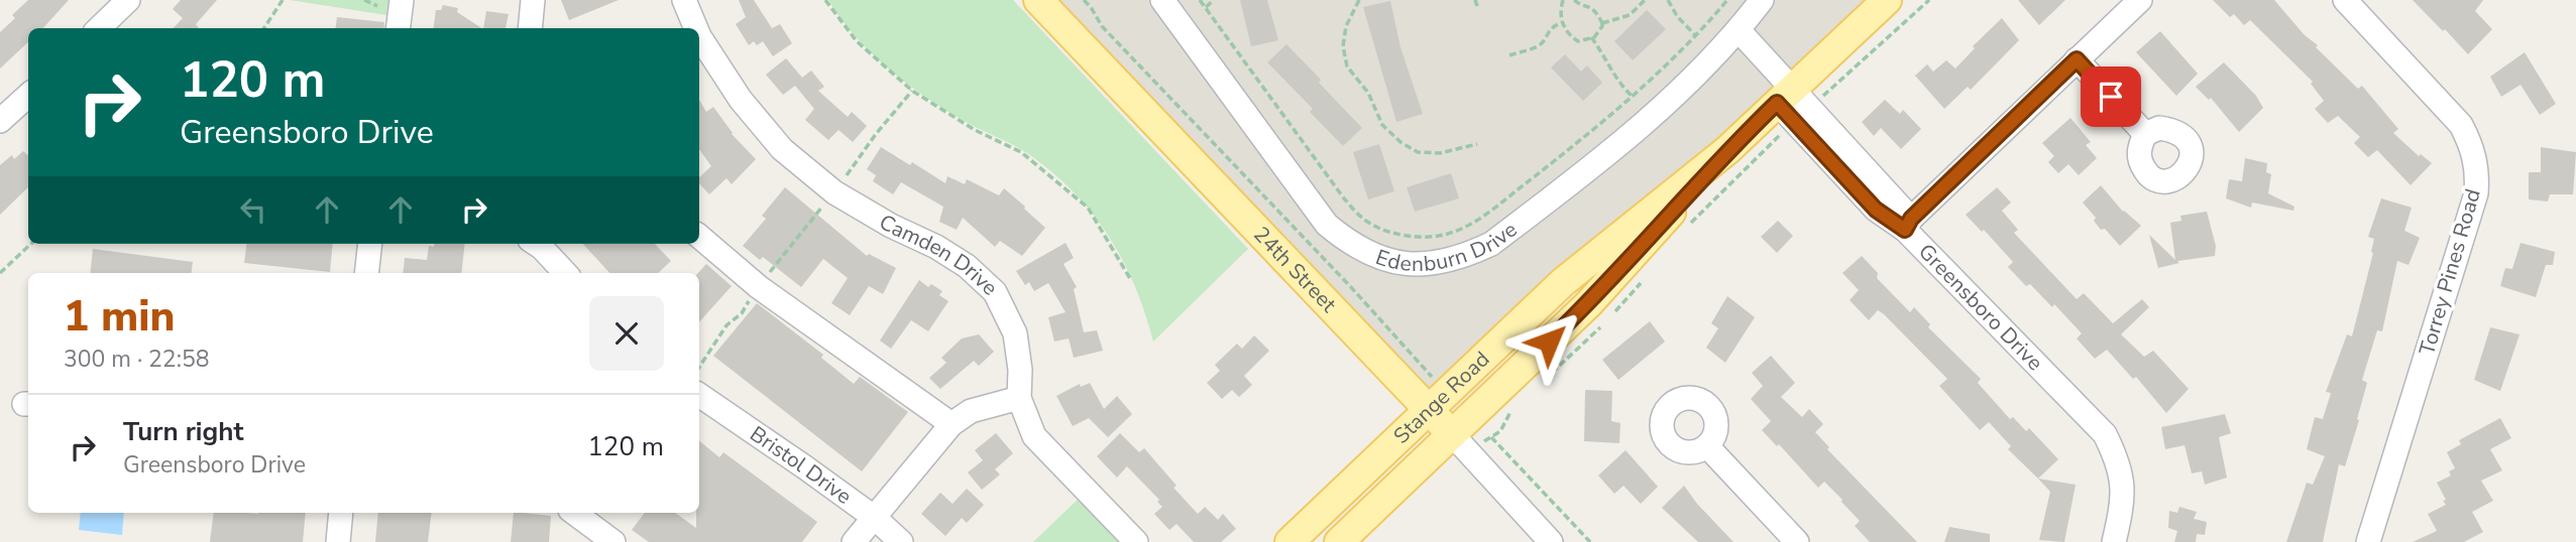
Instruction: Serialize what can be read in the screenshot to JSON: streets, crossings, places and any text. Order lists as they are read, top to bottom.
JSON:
{
  "streets": {
    "main road": ["24th Street", "Stange Road"],
    "street": [
      "Edenburn Drive",
      "Camden Drive",
      "Torrey Pines Road",
      "Greensboro Drive",
      "Bristol Drive"
    ]
  },
  "crossings": [
    ["Edenburn Drive", "Greensboro Drive"],
    ["24th Street", "Stange Road"],
    ["Greensboro Drive", "Stange Road"]
  ],
  "page": {
    "turn": ["120 m", "Greensboro Drive"],
    "heading": ["1 min", "300 m · 22:58"],
    "list": [
      {
        "name": "Turn right",
        "note": "Greensboro Drive",
        "value": "120 m"
      }
    ]
  }
}
